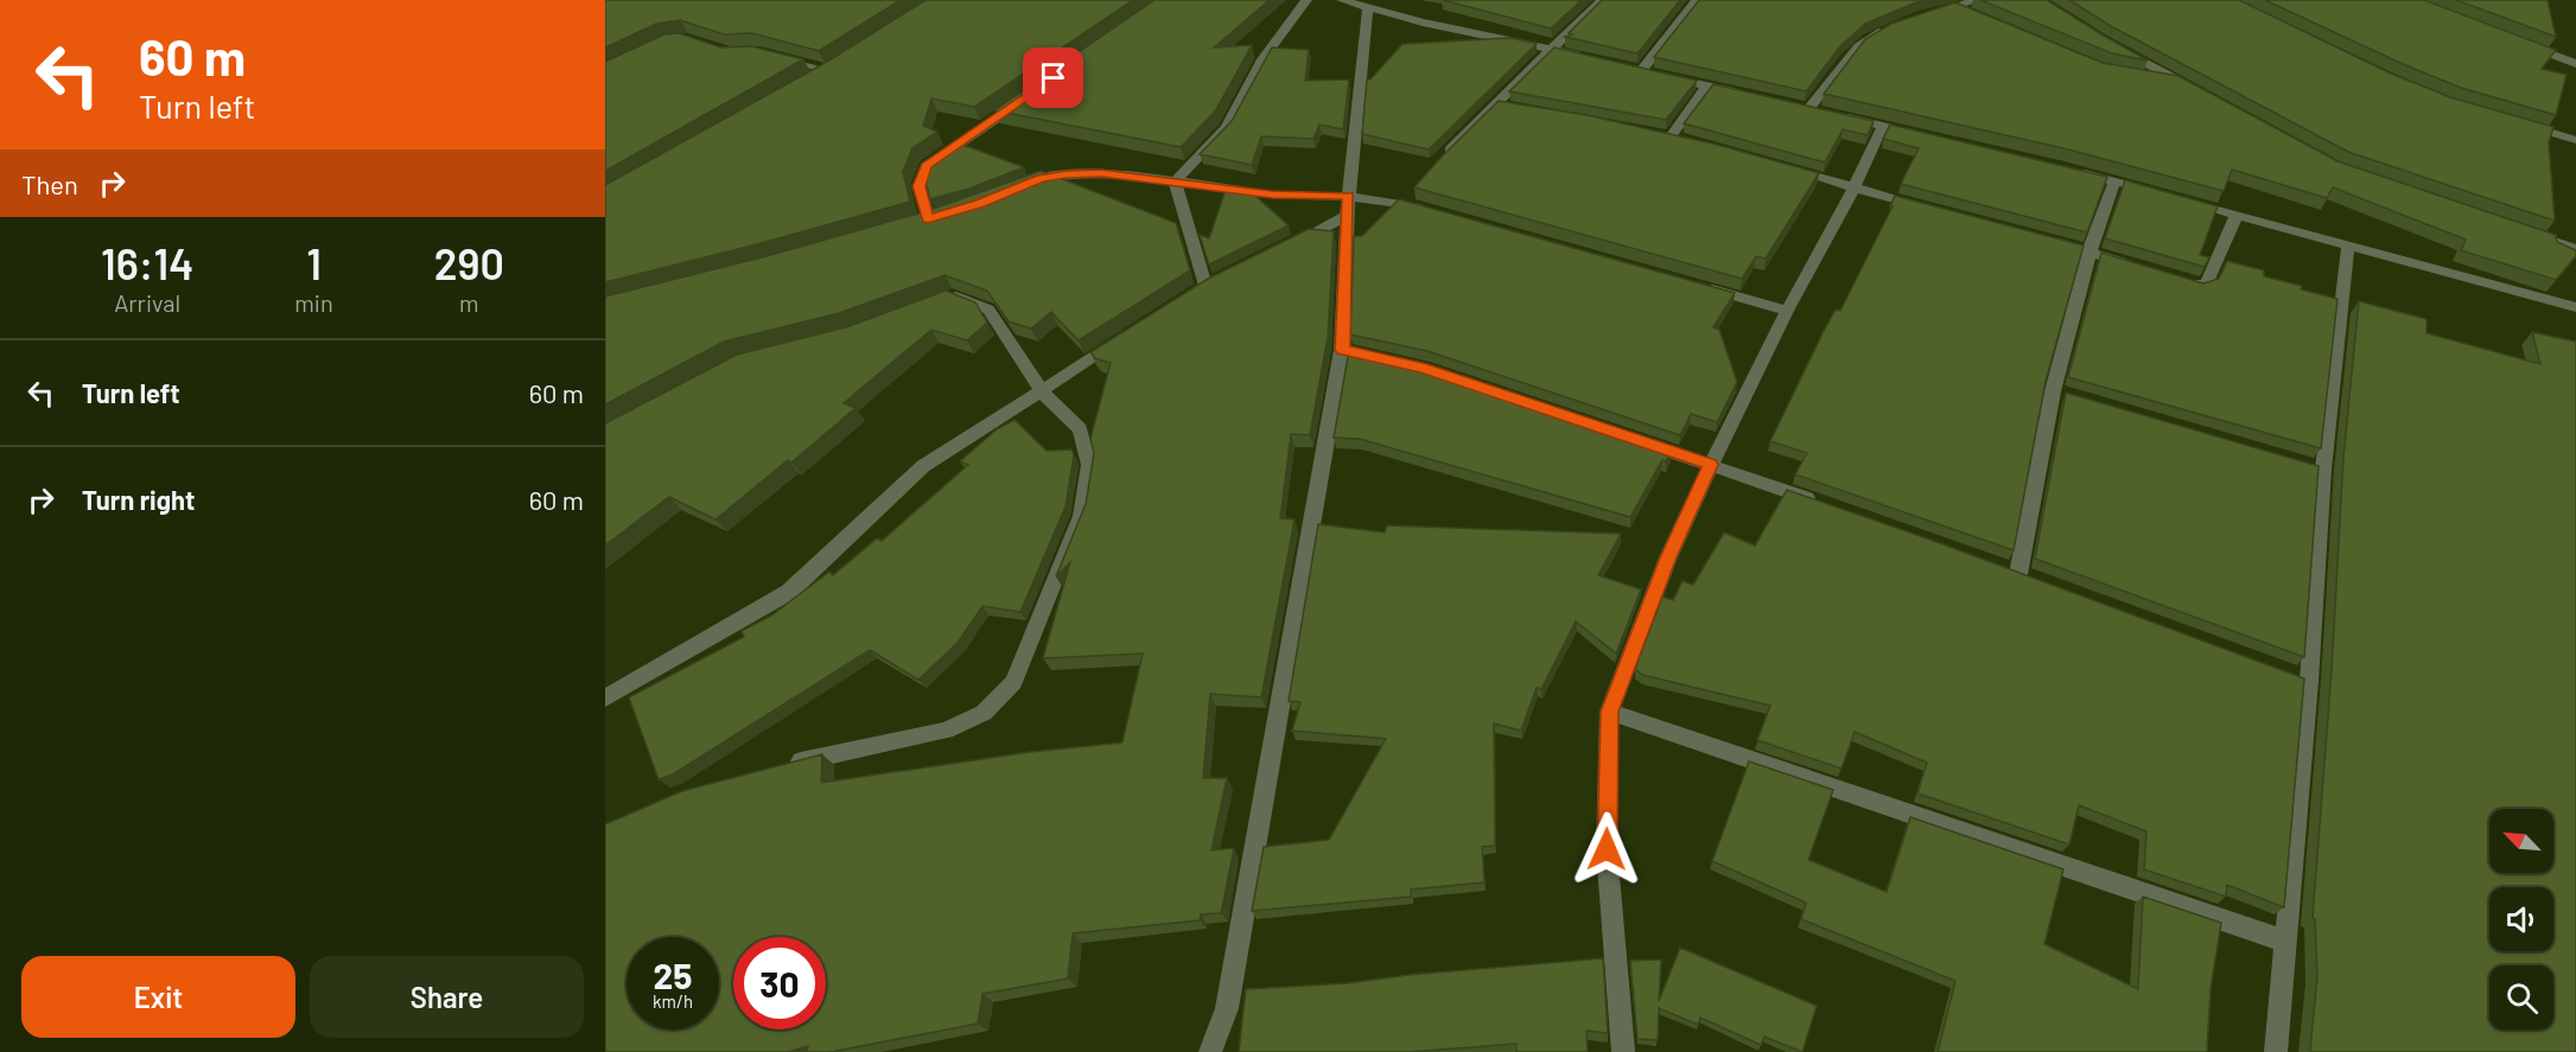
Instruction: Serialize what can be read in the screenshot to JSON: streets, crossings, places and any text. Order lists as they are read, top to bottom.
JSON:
{
  "north": "top left",
  "page": {
    "turn": ["60 m", "Turn left"],
    "then": "Then",
    "eta": [
      "16:14",
      "Arrival",
      "1",
      "min",
      "290",
      "m"
    ],
    "list": [
      {
        "name": "Turn left",
        "value": "60 m"
      },
      {
        "name": "Turn right",
        "value": "60 m"
      }
    ],
    "speed": "25 km/h",
    "limit": "30",
    "buttons": ["Exit", "Share"]
  }
}
